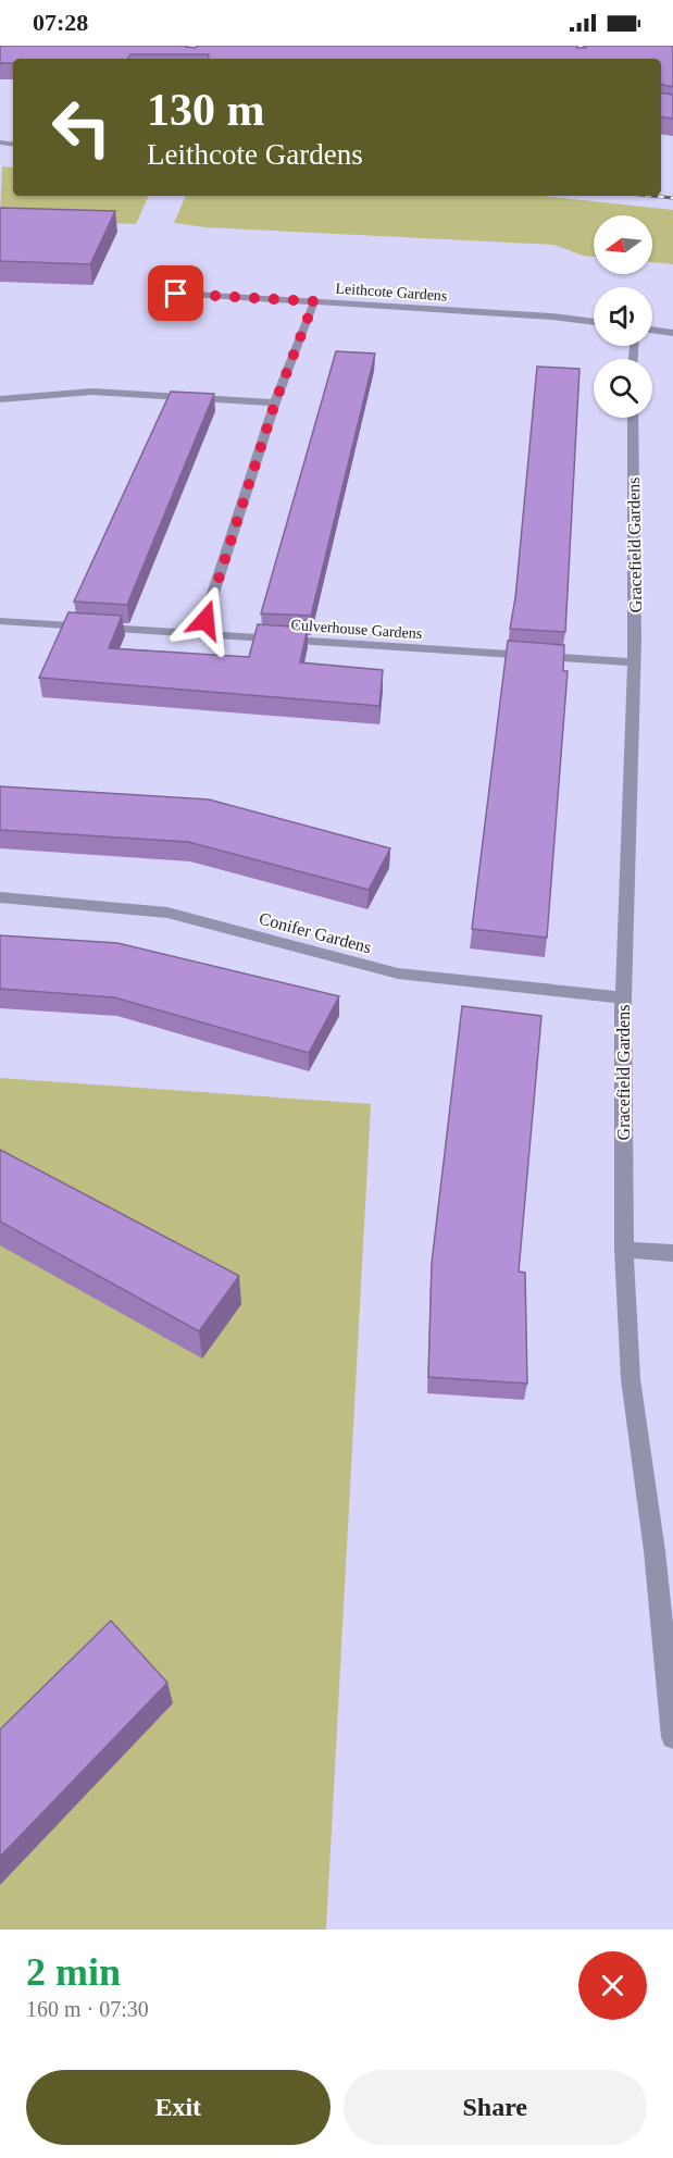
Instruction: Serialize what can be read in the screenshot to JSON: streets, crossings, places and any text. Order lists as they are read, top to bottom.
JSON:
{
  "streets": {
    "street": [
      "Leithcote Gardens",
      "Gracefield Gardens",
      "Culverhouse Gardens",
      "Conifer Gardens"
    ]
  },
  "crossings": [
    ["Gracefield Gardens", "Culverhouse Gardens"],
    ["Gracefield Gardens", "Conifer Gardens"]
  ],
  "north": "left",
  "page": {
    "status": "07:28",
    "turn": ["130 m", "Leithcote Gardens"],
    "heading": ["2 min", "160 m · 07:30"],
    "buttons": ["Exit", "Share"]
  }
}
